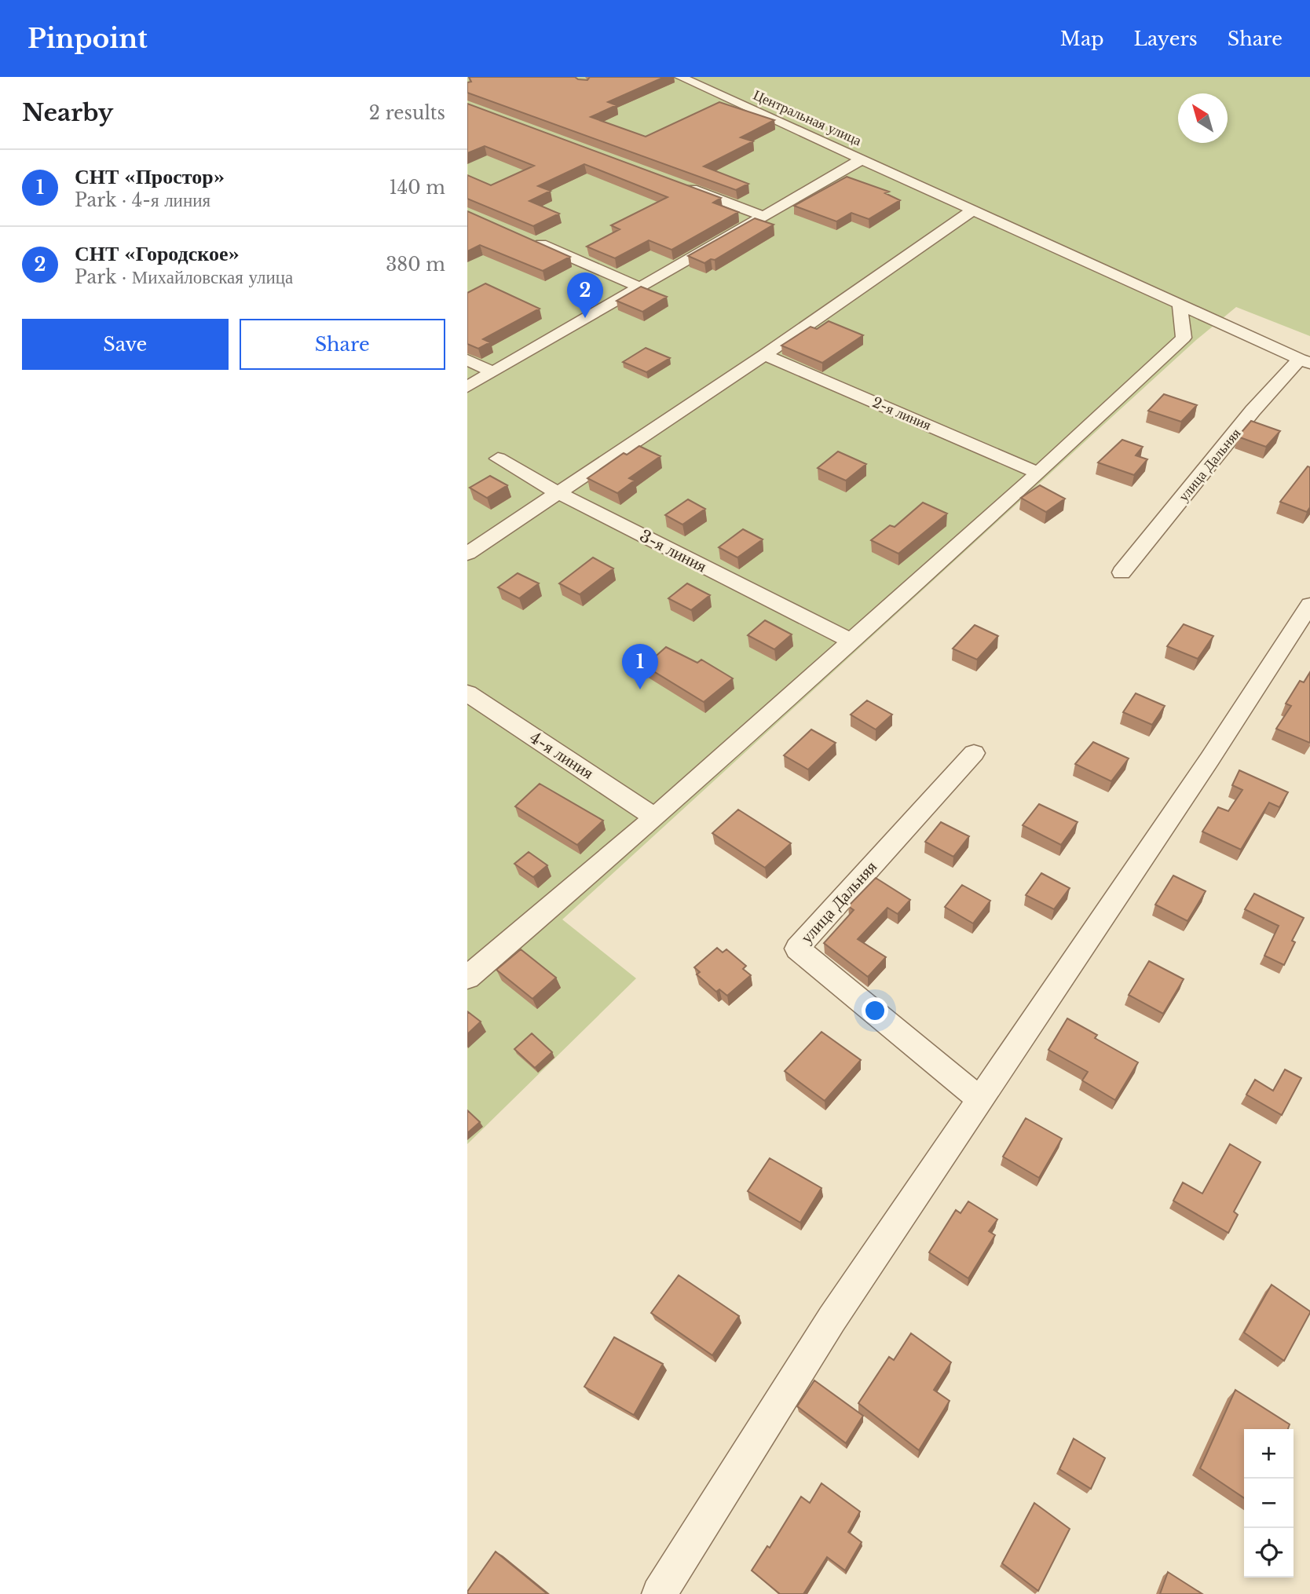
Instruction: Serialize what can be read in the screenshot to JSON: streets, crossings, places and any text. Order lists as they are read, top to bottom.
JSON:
{
  "streets": {
    "street": [
      "Центральная улица",
      "2-я линия",
      "улица Дальняя",
      "3-я линия",
      "4-я линия"
    ]
  },
  "crossings": [
    ["Центральная улица", "улица Дальняя"]
  ],
  "north": "top left",
  "page": {
    "header": "Pinpoint",
    "nav": ["Map", "Layers", "Share"],
    "heading": ["Nearby", "2 results"],
    "list": [
      {
        "mark": "1",
        "name": "СНТ «Простор»",
        "note": "Park · 4-я линия",
        "value": "140 m"
      },
      {
        "mark": "2",
        "name": "СНТ «Городское»",
        "note": "Park · Михайловская улица",
        "value": "380 m"
      }
    ],
    "pins": ["2", "1"],
    "buttons": ["Save", "Share"],
    "map_buttons": ["+", "−"]
  }
}
